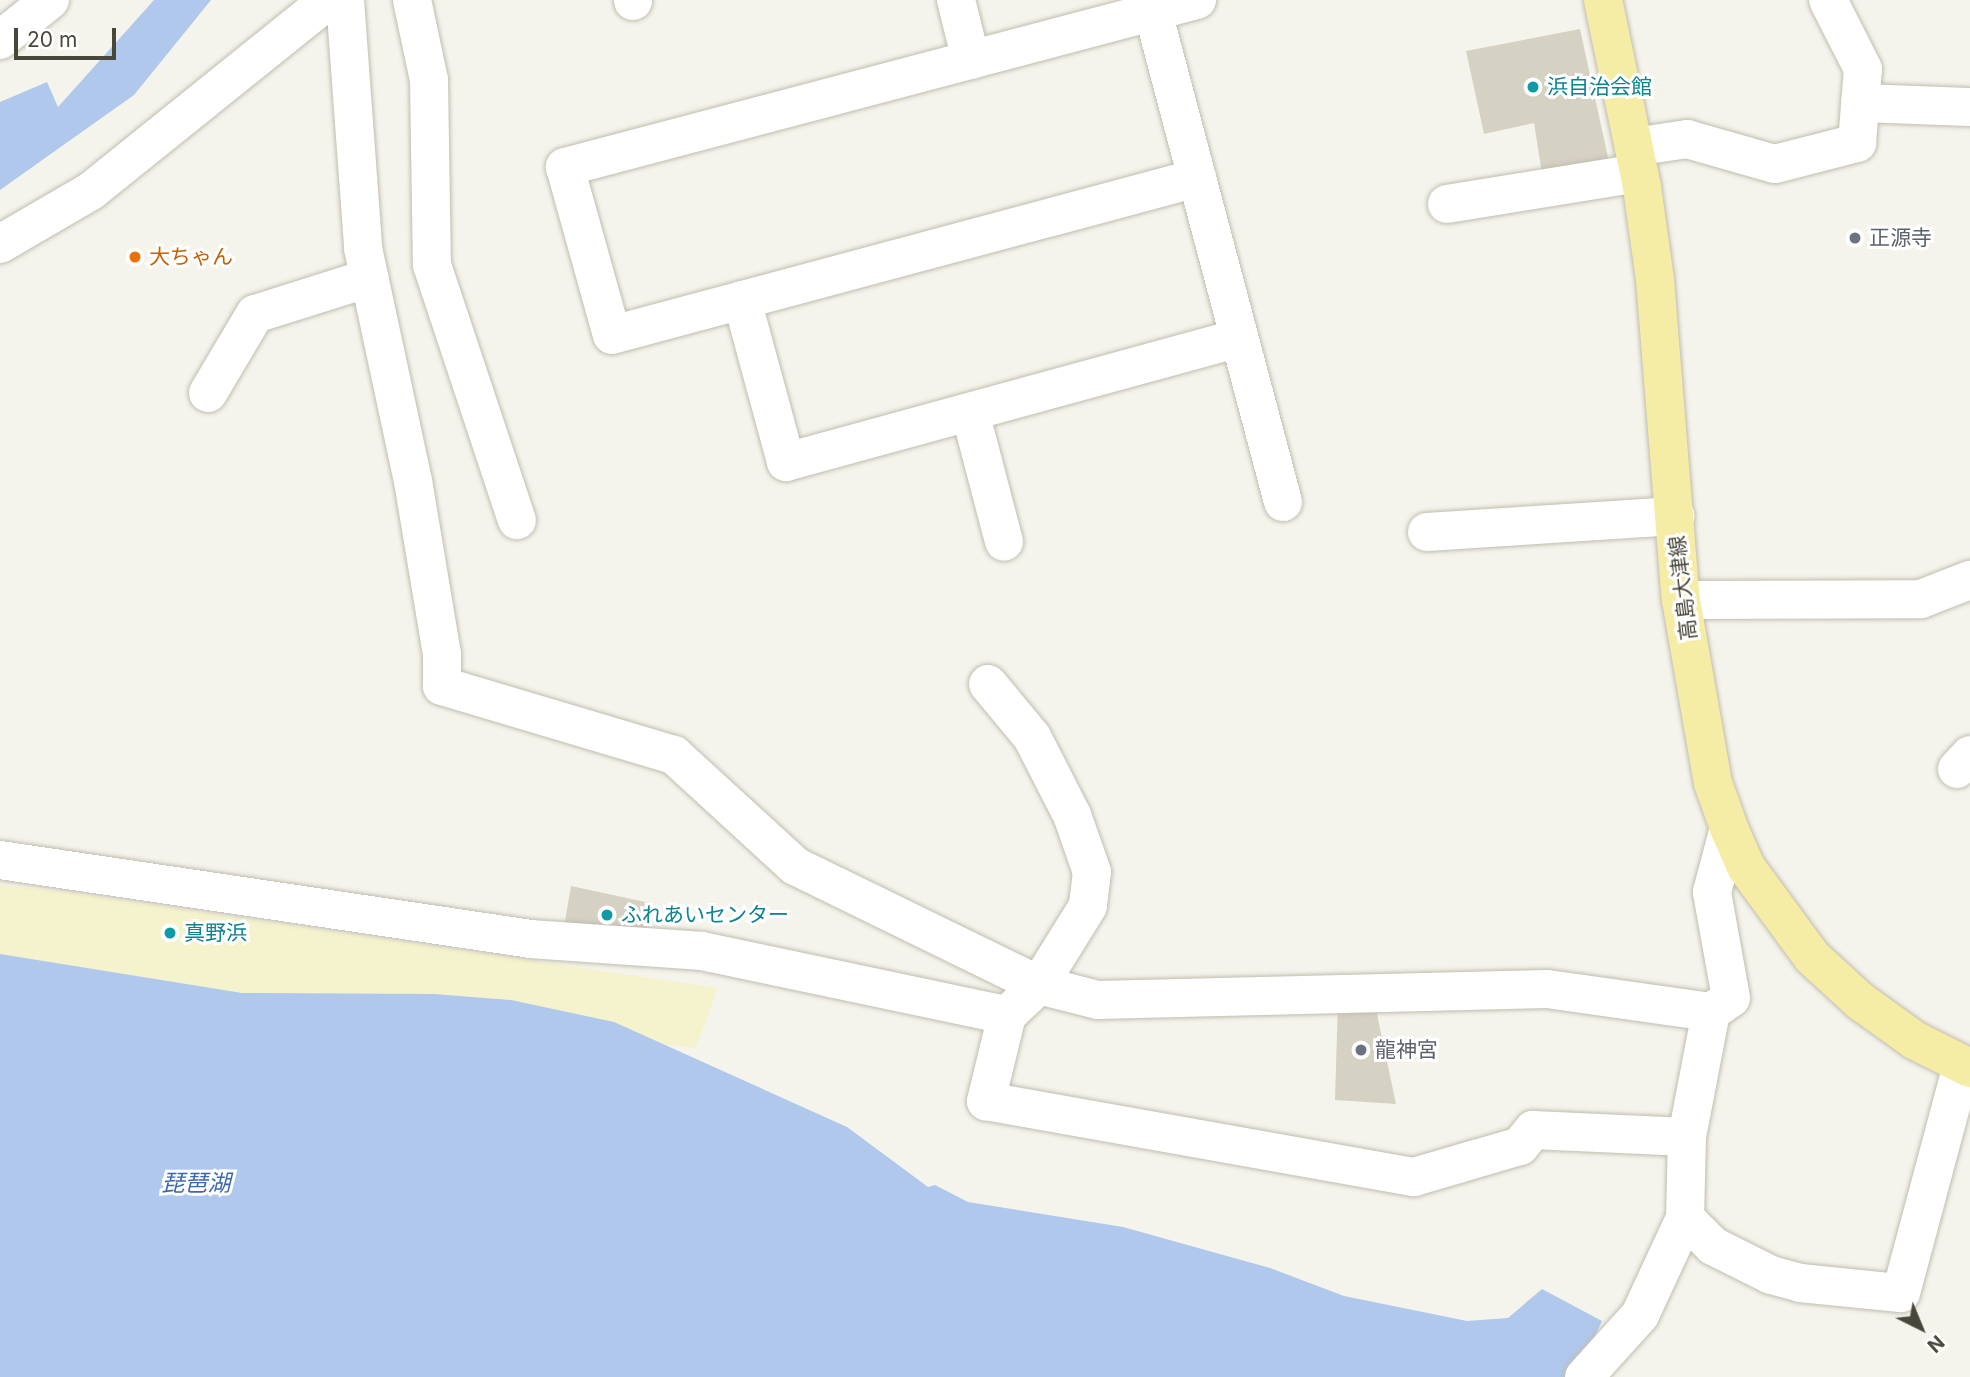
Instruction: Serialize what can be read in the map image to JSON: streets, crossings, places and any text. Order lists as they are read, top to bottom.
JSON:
{
  "streets": {
    "main road": ["高島大津線"]
  },
  "water": ["琵琶湖"],
  "places": [
    "浜自治会館",
    "正源寺",
    "大ちゃん",
    "ふれあいセンター",
    "真野浜",
    "龍神宮"
  ],
  "scale_bar": "20 m",
  "north": "bottom right"
}
